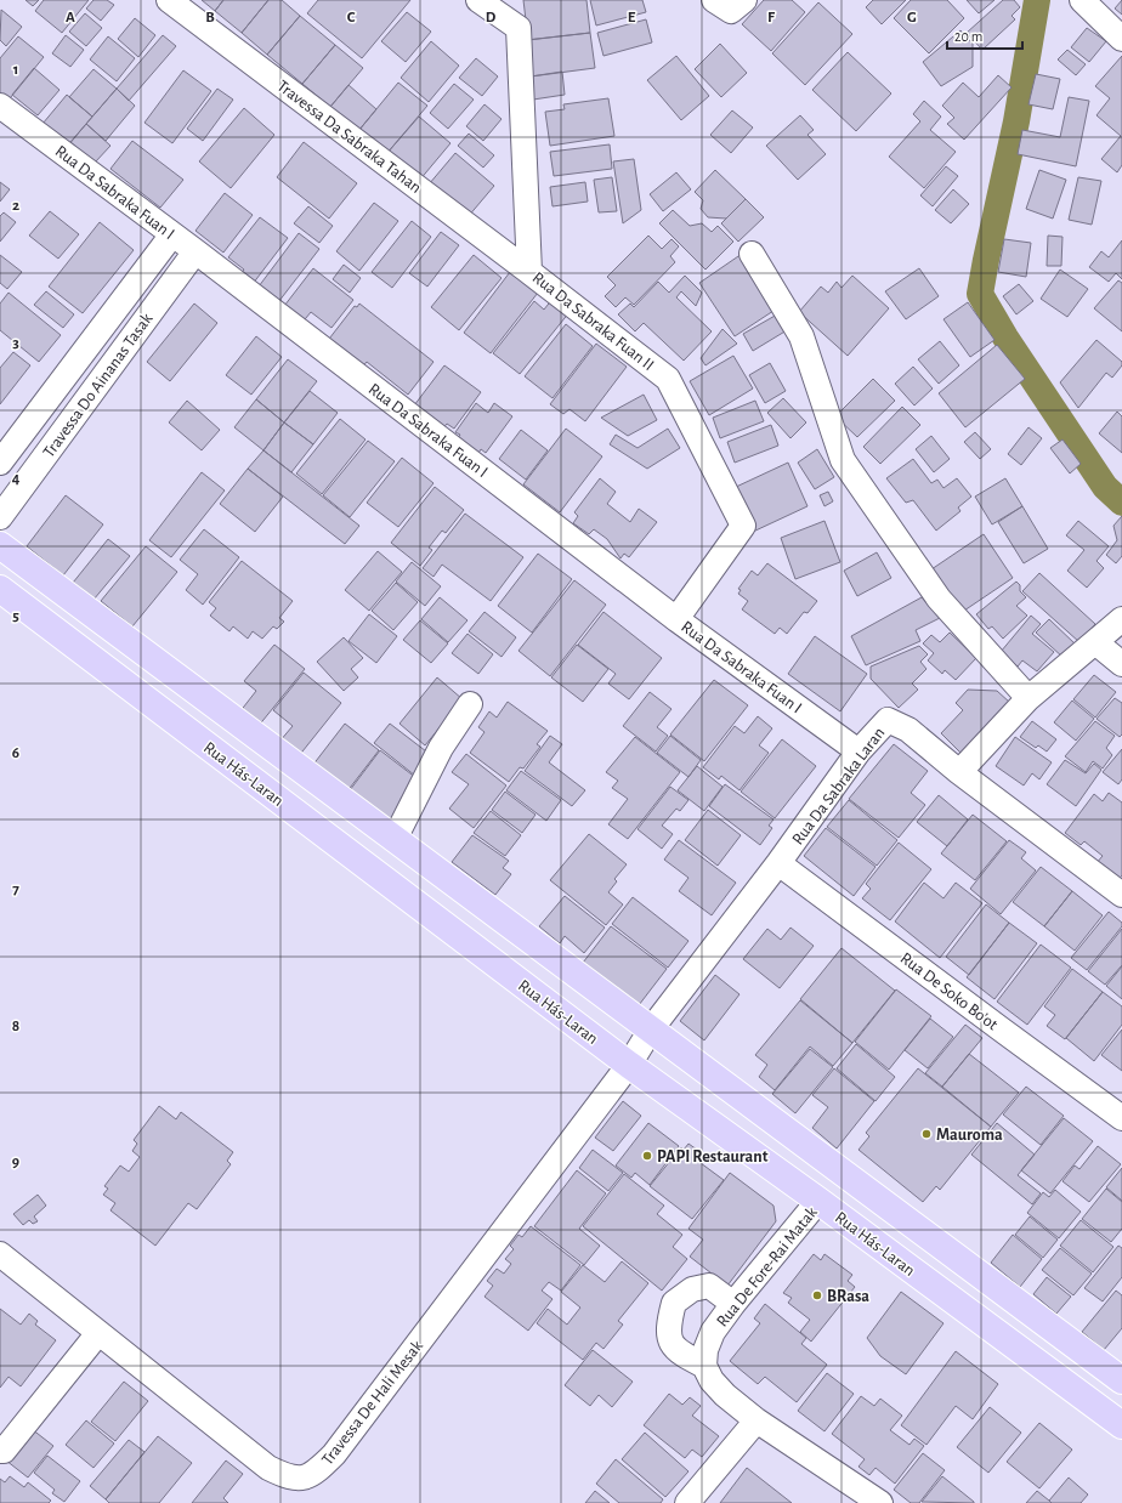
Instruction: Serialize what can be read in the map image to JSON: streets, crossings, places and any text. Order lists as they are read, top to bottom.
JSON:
{
  "streets": {
    "main road": ["Rua Hás-Laran"],
    "street": [
      "Travessa Da Sabraka Tahan",
      "Rua Da Sabraka Fuan I",
      "Rua Da Sabraka Fuan II",
      "Travessa Do Ainanas Tasak",
      "Rua Da Sabraka Laran",
      "Rua De Soko Bo’ot",
      "Rua De Fore-Rai Matak",
      "Travessa De Hali Mesak"
    ]
  },
  "crossings": [
    ["Travessa Da Sabraka Tahan", "Rua Da Sabraka Fuan II"],
    ["Rua Da Sabraka Fuan I", "Rua Da Sabraka Fuan II"],
    ["Rua Da Sabraka Fuan I", "Travessa Do Ainanas Tasak"],
    ["Rua Da Sabraka Fuan I", "Rua Da Sabraka Laran"],
    ["Rua Hás-Laran", "Rua De Fore-Rai Matak"],
    ["Rua Hás-Laran", "Travessa De Hali Mesak"],
    ["Rua Da Sabraka Laran", "Rua De Soko Bo’ot"],
    ["Rua Da Sabraka Laran", "Travessa De Hali Mesak"]
  ],
  "places": ["Mauroma", "PAPI Restaurant", "BRasa"],
  "scale_bar": "20 m",
  "grid": {
    "columns": [
      "A",
      "B",
      "C",
      "D",
      "E",
      "F",
      "G"
    ],
    "rows": [
      "1",
      "2",
      "3",
      "4",
      "5",
      "6",
      "7",
      "8",
      "9"
    ]
  }
}
